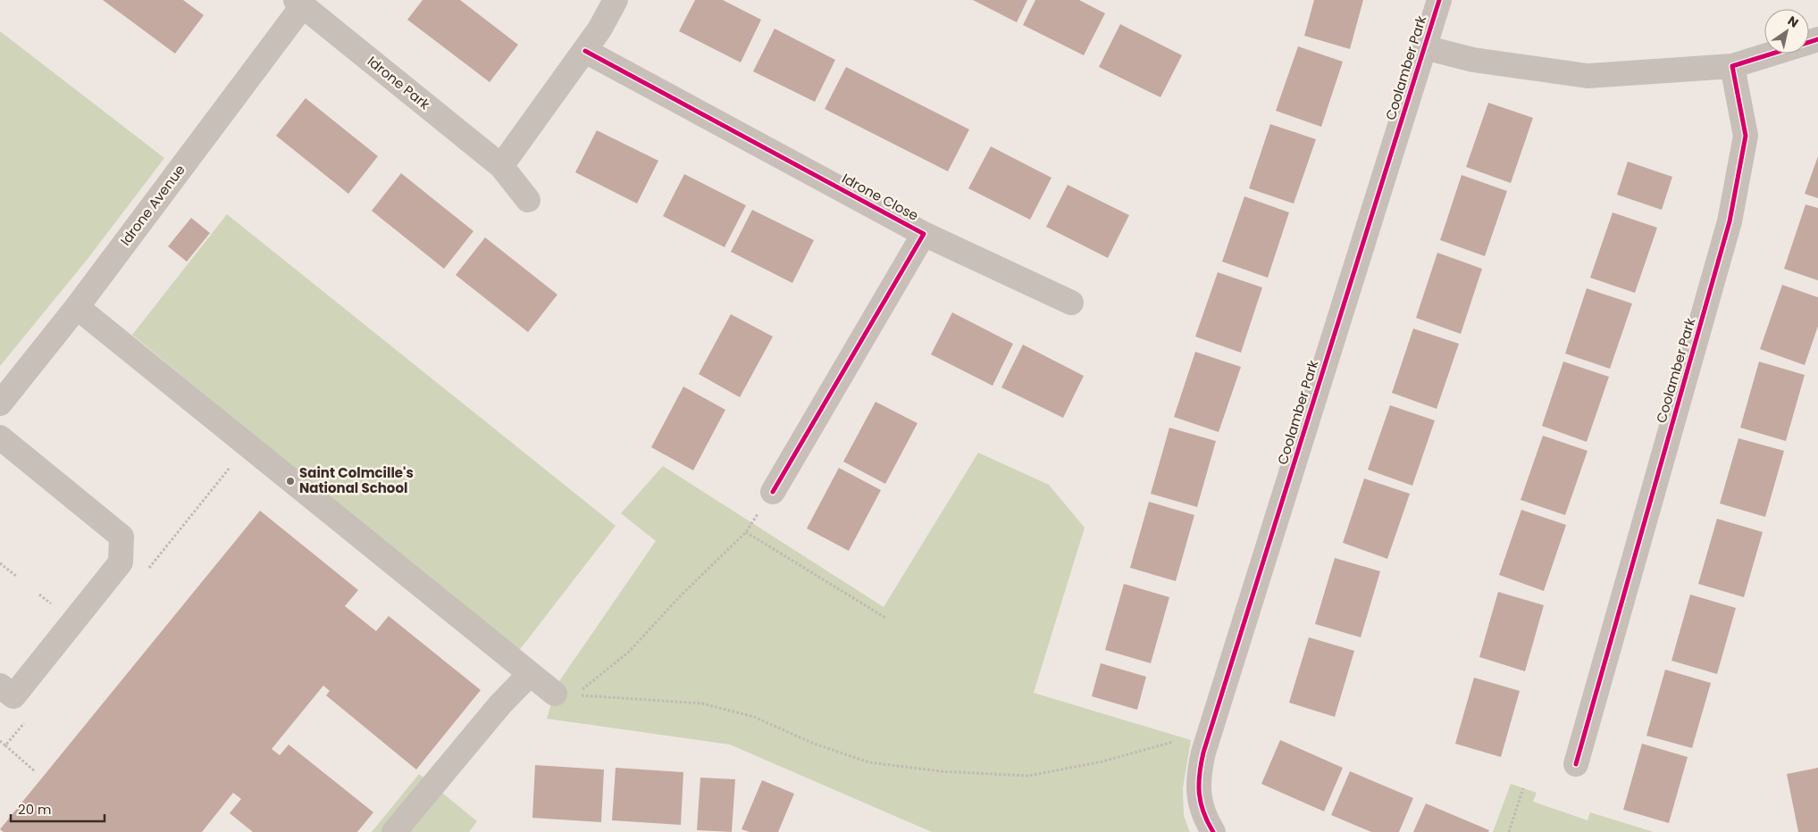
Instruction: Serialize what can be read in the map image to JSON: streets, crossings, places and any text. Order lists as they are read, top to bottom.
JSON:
{
  "streets": {
    "street": [
      "Coolamber Park",
      "Idrone Park",
      "Idrone Close",
      "Idrone Avenue"
    ]
  },
  "crossings": [
    ["Idrone Park", "Idrone Avenue"]
  ],
  "places": ["Saint Colmcille's National School"],
  "scale_bar": "20 m",
  "north": "top right"
}
